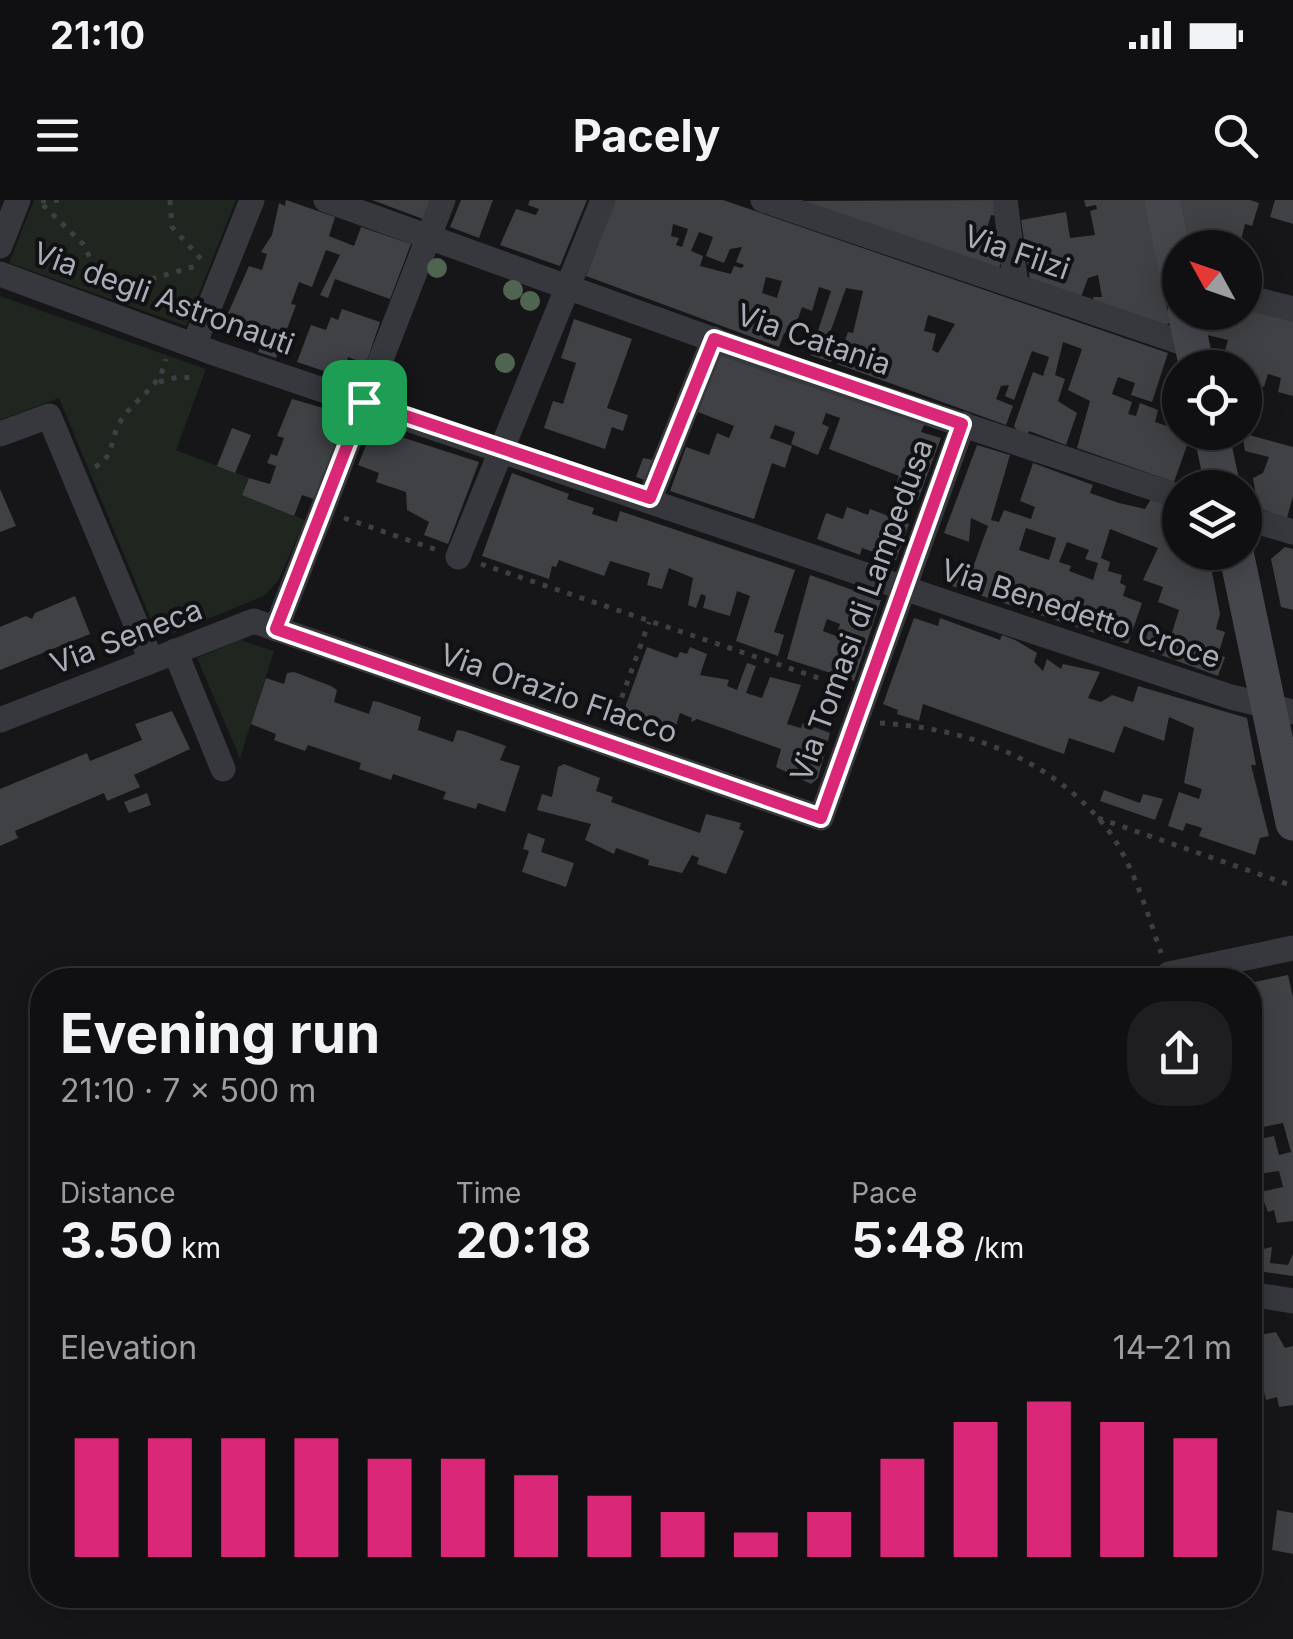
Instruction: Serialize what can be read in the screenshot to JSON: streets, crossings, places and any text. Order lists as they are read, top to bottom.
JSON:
{
  "streets": {
    "street": [
      "Via Filzi",
      "Via degli Astronauti",
      "Via Catania",
      "Via Tomasi di Lampedusa",
      "Via Benedetto Croce",
      "Via Seneca",
      "Via Orazio Flacco"
    ]
  },
  "crossings": [
    ["Via degli Astronauti", "Via Benedetto Croce"],
    ["Via Catania", "Via Tomasi di Lampedusa"],
    ["Via Tomasi di Lampedusa", "Via Benedetto Croce"],
    ["Via Tomasi di Lampedusa", "Via Orazio Flacco"],
    ["Via Seneca", "Via Orazio Flacco"]
  ],
  "north": "top left",
  "page": {
    "status": "21:10",
    "header": "Pacely",
    "heading": ["Evening run", "21:10 · 7 × 500 m"],
    "stats": [
      ["Distance", "3.50 km"],
      ["Time", "20:18"],
      ["Pace", "5:48 /km"]
    ],
    "chart": ["Elevation", "14–21 m"]
  }
}
